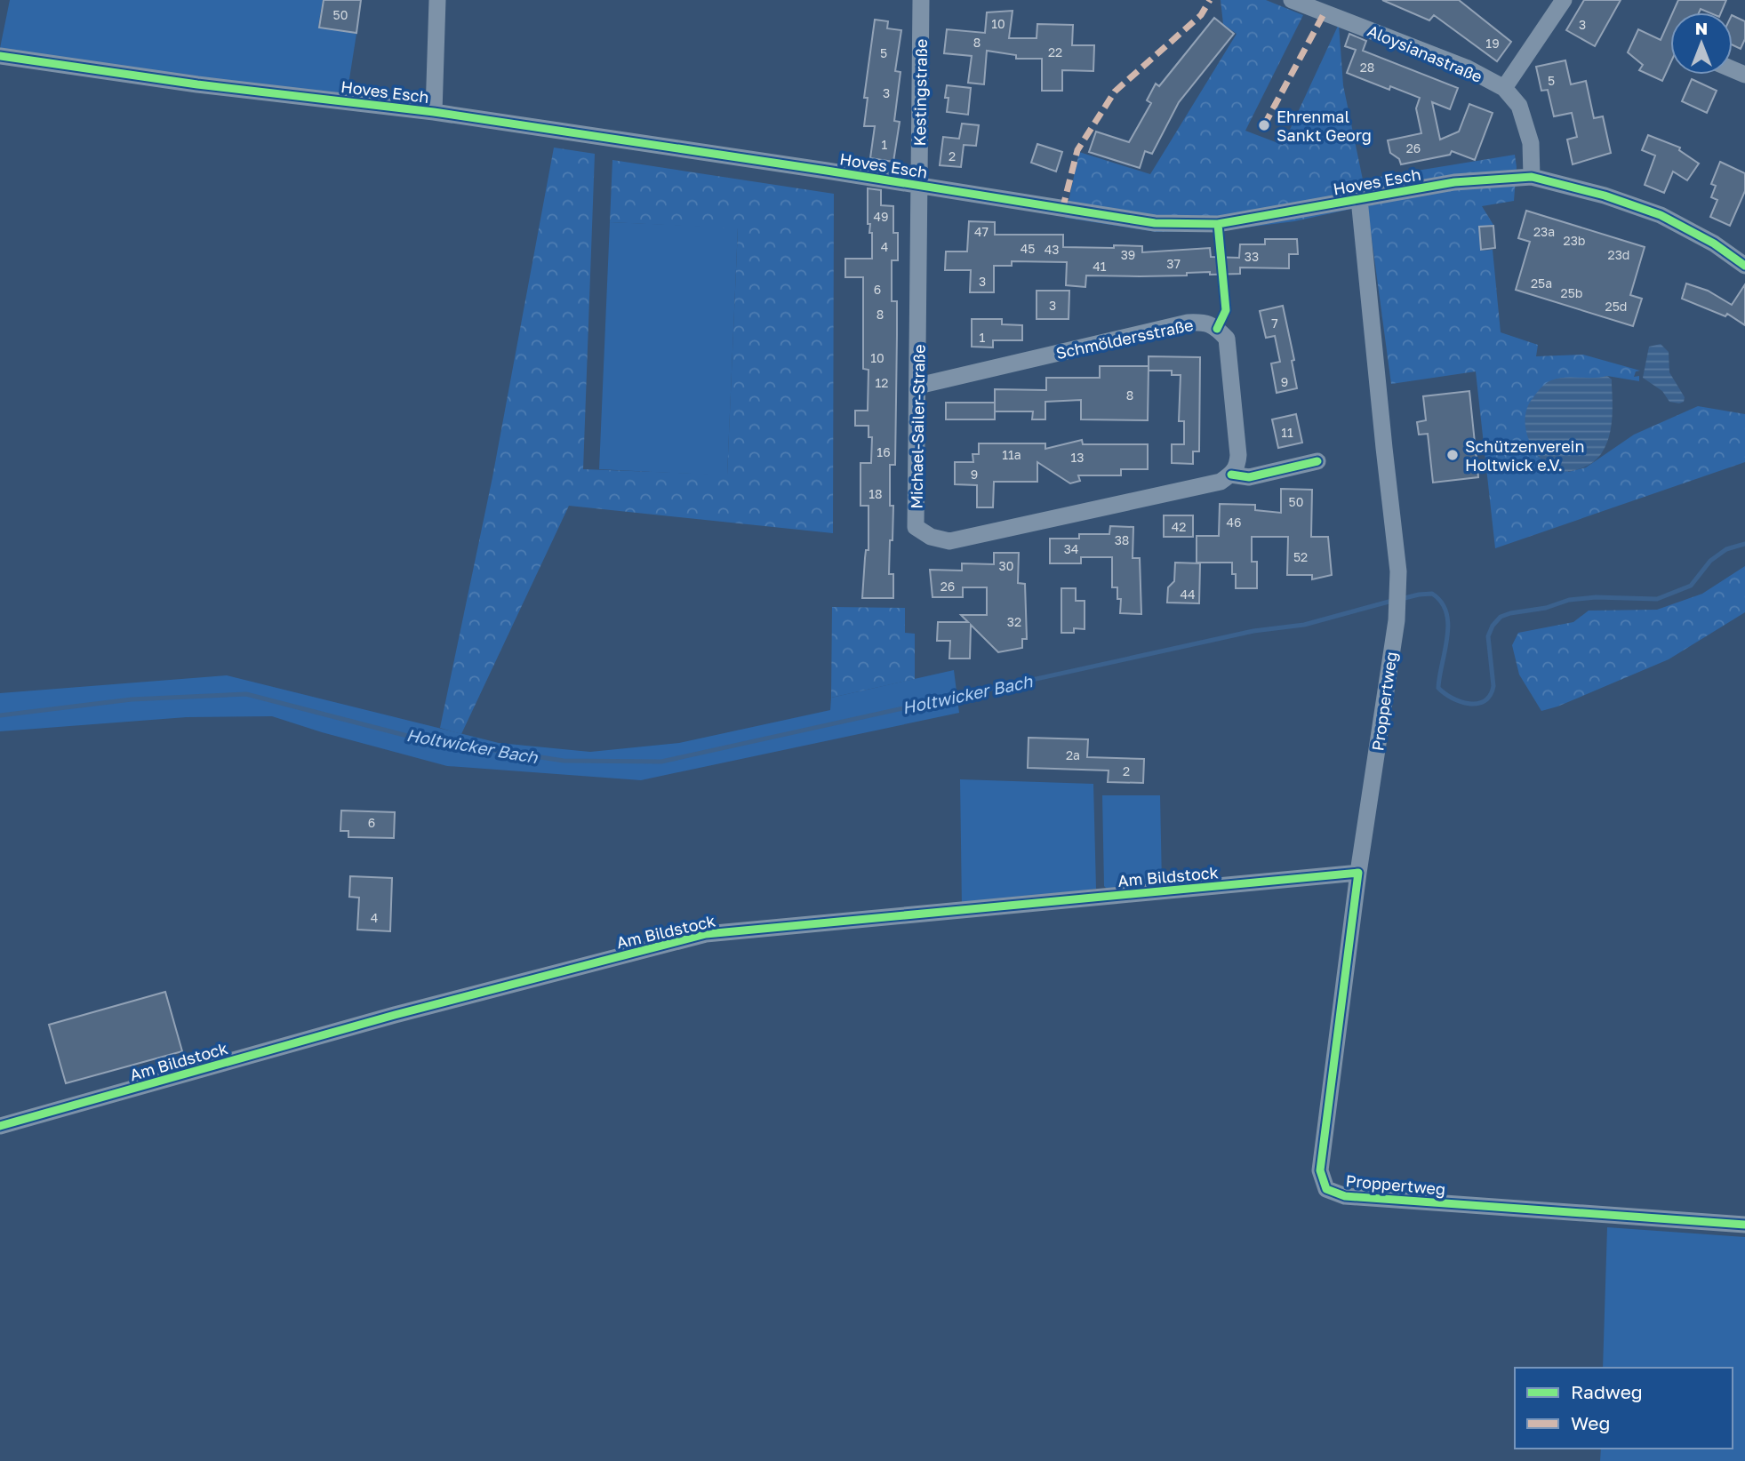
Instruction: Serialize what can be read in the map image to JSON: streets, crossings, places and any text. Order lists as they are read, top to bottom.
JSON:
{
  "streets": {
    "street": [
      "Aloysianastraße",
      "Hoves Esch",
      "Kestingstraße",
      "Schmöldersstraße",
      "Michael-Sailer-Straße",
      "Proppertweg",
      "Am Bildstock"
    ]
  },
  "crossings": [
    ["Aloysianastraße", "Hoves Esch"],
    ["Hoves Esch", "Kestingstraße"],
    ["Hoves Esch", "Michael-Sailer-Straße"],
    ["Hoves Esch", "Proppertweg"],
    ["Kestingstraße", "Michael-Sailer-Straße"],
    ["Schmöldersstraße", "Michael-Sailer-Straße"],
    ["Proppertweg", "Am Bildstock"]
  ],
  "water": ["Holtwicker Bach"],
  "places": ["Ehrenmal Sankt Georg", "Schützenverein Holtwick e.V."],
  "house_numbers": [
    "50",
    "10",
    "3",
    "8",
    "19",
    "22",
    "5",
    "28",
    "5",
    "3",
    "1",
    "26",
    "2",
    "49",
    "47",
    "23a",
    "23b",
    "4",
    "45",
    "43",
    "39",
    "23d",
    "33",
    "37",
    "41",
    "3",
    "25a",
    "6",
    "25b",
    "3",
    "25d",
    "8",
    "7",
    "1",
    "10",
    "9",
    "12",
    "8",
    "11",
    "16",
    "11a",
    "13",
    "9",
    "18",
    "50",
    "46",
    "42",
    "38",
    "34",
    "52",
    "30",
    "26",
    "44",
    "32",
    "2a",
    "2",
    "6",
    "4"
  ],
  "legend": ["Radweg", "Weg"],
  "north": "top"
}
